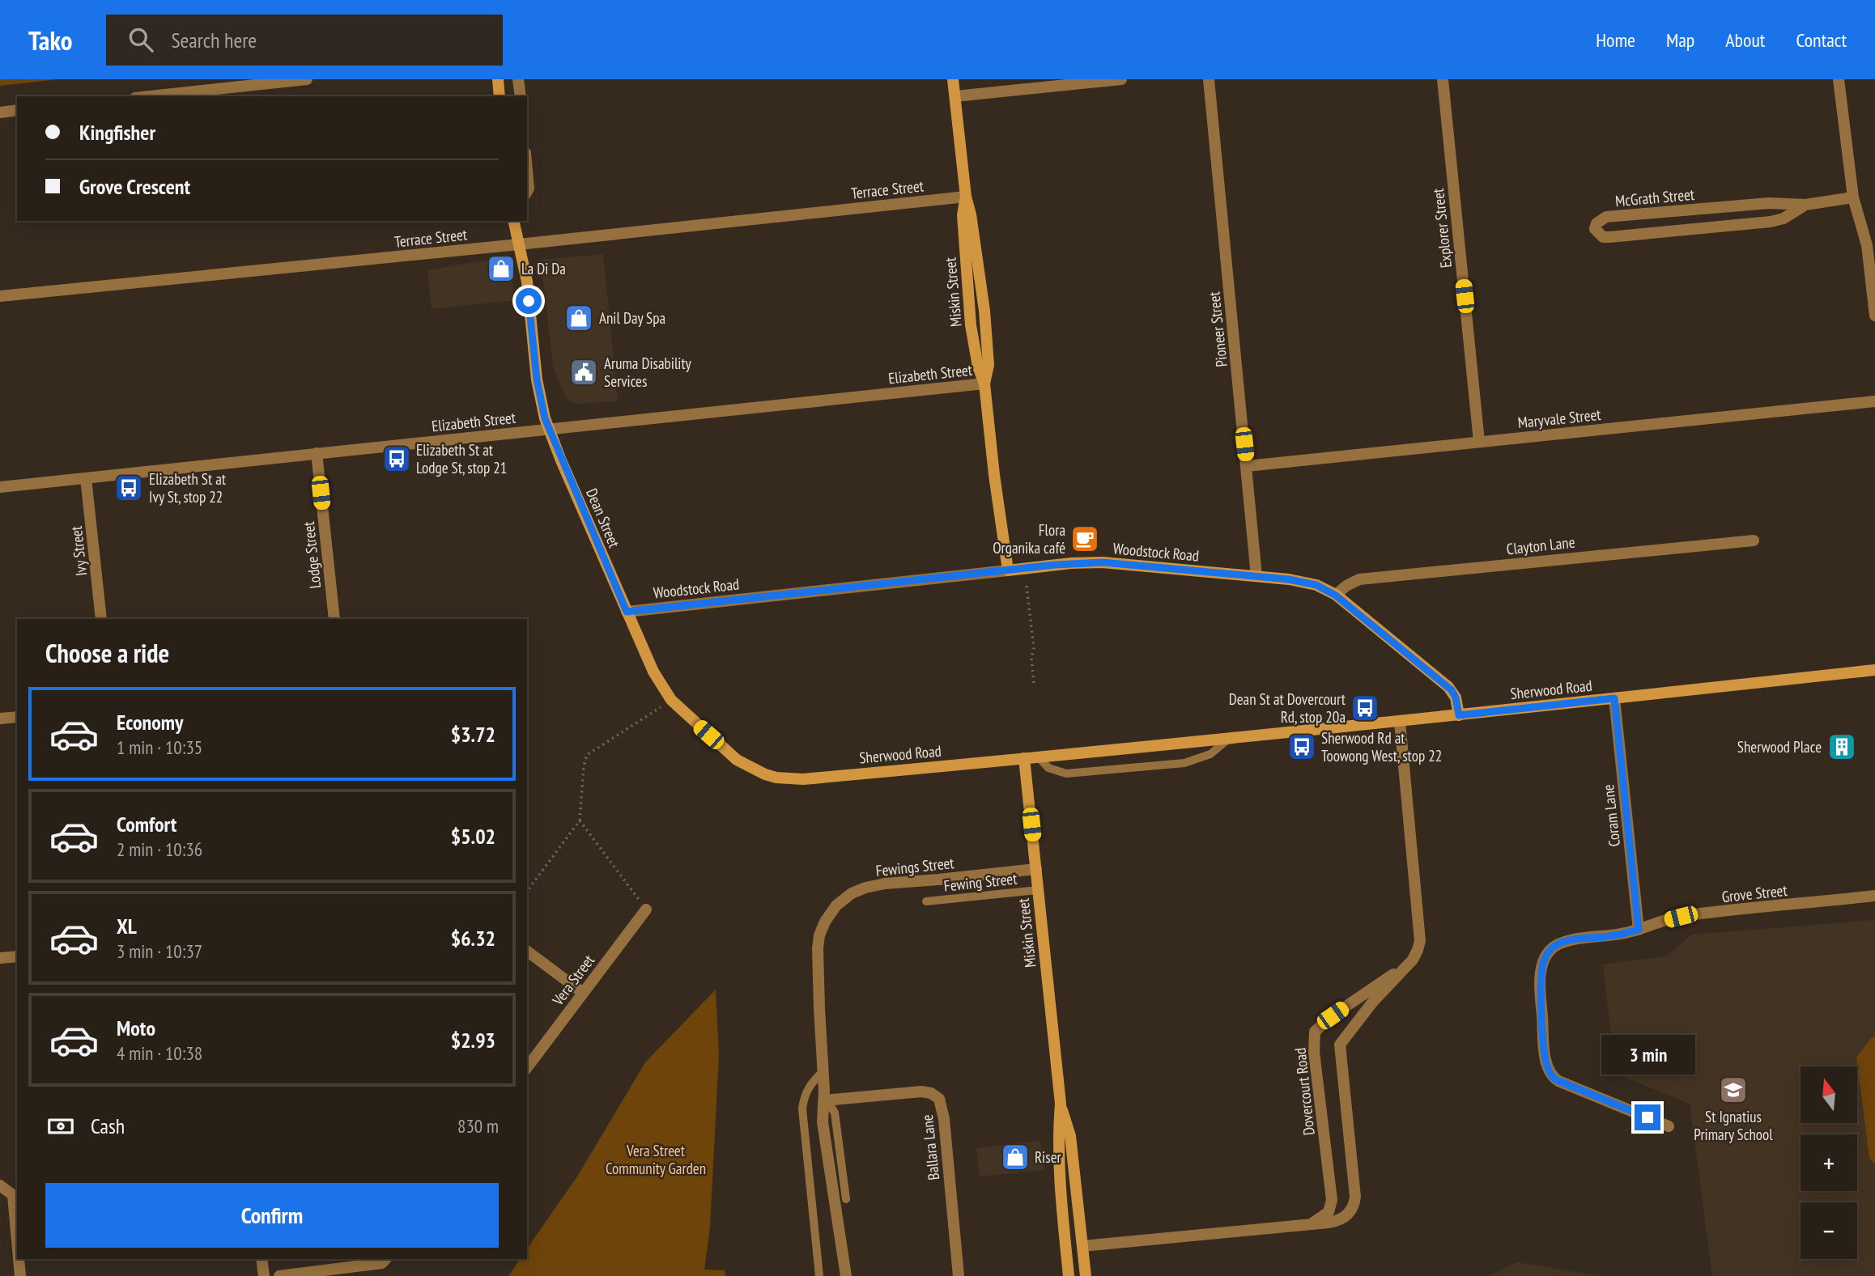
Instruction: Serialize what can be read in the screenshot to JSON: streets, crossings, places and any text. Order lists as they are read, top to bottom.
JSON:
{
  "streets": {
    "street": [
      "Terrace Street",
      "McGrath Street",
      "Explorer Street",
      "Miskin Street",
      "Pioneer Street",
      "Elizabeth Street",
      "Maryvale Street",
      "Dean Street",
      "Clayton Lane",
      "Ivy Street",
      "Woodstock Road",
      "Lodge Street",
      "Sherwood Road",
      "Coram Lane",
      "Fewings Street",
      "Grove Street",
      "Vera Street",
      "Dovercourt Road",
      "Ballara Lane"
    ],
    "lane": ["Fewing Street"]
  },
  "crossings": [
    ["Terrace Street", "Miskin Street"],
    ["Terrace Street", "Dean Street"],
    ["Explorer Street", "Maryvale Street"],
    ["Miskin Street", "Elizabeth Street"],
    ["Miskin Street", "Woodstock Road"],
    ["Miskin Street", "Sherwood Road"],
    ["Miskin Street", "Fewings Street"],
    ["Miskin Street", "Fewing Street"],
    ["Pioneer Street", "Maryvale Street"],
    ["Pioneer Street", "Woodstock Road"],
    ["Elizabeth Street", "Dean Street"],
    ["Elizabeth Street", "Ivy Street"],
    ["Elizabeth Street", "Lodge Street"],
    ["Dean Street", "Woodstock Road"],
    ["Dean Street", "Sherwood Road"],
    ["Clayton Lane", "Woodstock Road"],
    ["Woodstock Road", "Sherwood Road"],
    ["Sherwood Road", "Coram Lane"],
    ["Coram Lane", "Grove Street"],
    ["Fewings Street", "Ballara Lane"]
  ],
  "parks": ["Vera Street Community Garden"],
  "places": {
    "shop": ["La Di Da", "Anil Day Spa", "Riser"],
    "public building": ["Aruma Disability Services"],
    "bus stop": [
      "Elizabeth St at Lodge St, stop 21",
      "Elizabeth St at Ivy St, stop 22",
      "Dean St at Dovercourt Rd, stop 20a",
      "Sherwood Rd at Toowong West, stop 22"
    ],
    "cafe": ["Flora Organika café"],
    "building": ["Sherwood Place"],
    "school or university": ["St Ignatius Primary School"]
  },
  "north": "top",
  "page": {
    "header": "Tako",
    "search": "Search here",
    "nav": [
      "Home",
      "Map",
      "About",
      "Contact"
    ],
    "banner": ["Kingfisher", "Grove Crescent"],
    "heading": "Choose a ride",
    "list": [
      {
        "name": "Economy",
        "note": "1 min · 10:35",
        "value": "$3.72"
      },
      {
        "name": "Comfort",
        "note": "2 min · 10:36",
        "value": "$5.02"
      },
      {
        "name": "XL",
        "note": "3 min · 10:37",
        "value": "$6.32"
      },
      {
        "name": "Moto",
        "note": "4 min · 10:38",
        "value": "$2.93"
      }
    ],
    "bubble": "3 min",
    "map_buttons": ["+", "−"],
    "pay": ["Cash", "830 m"],
    "buttons": "Confirm"
  }
}
